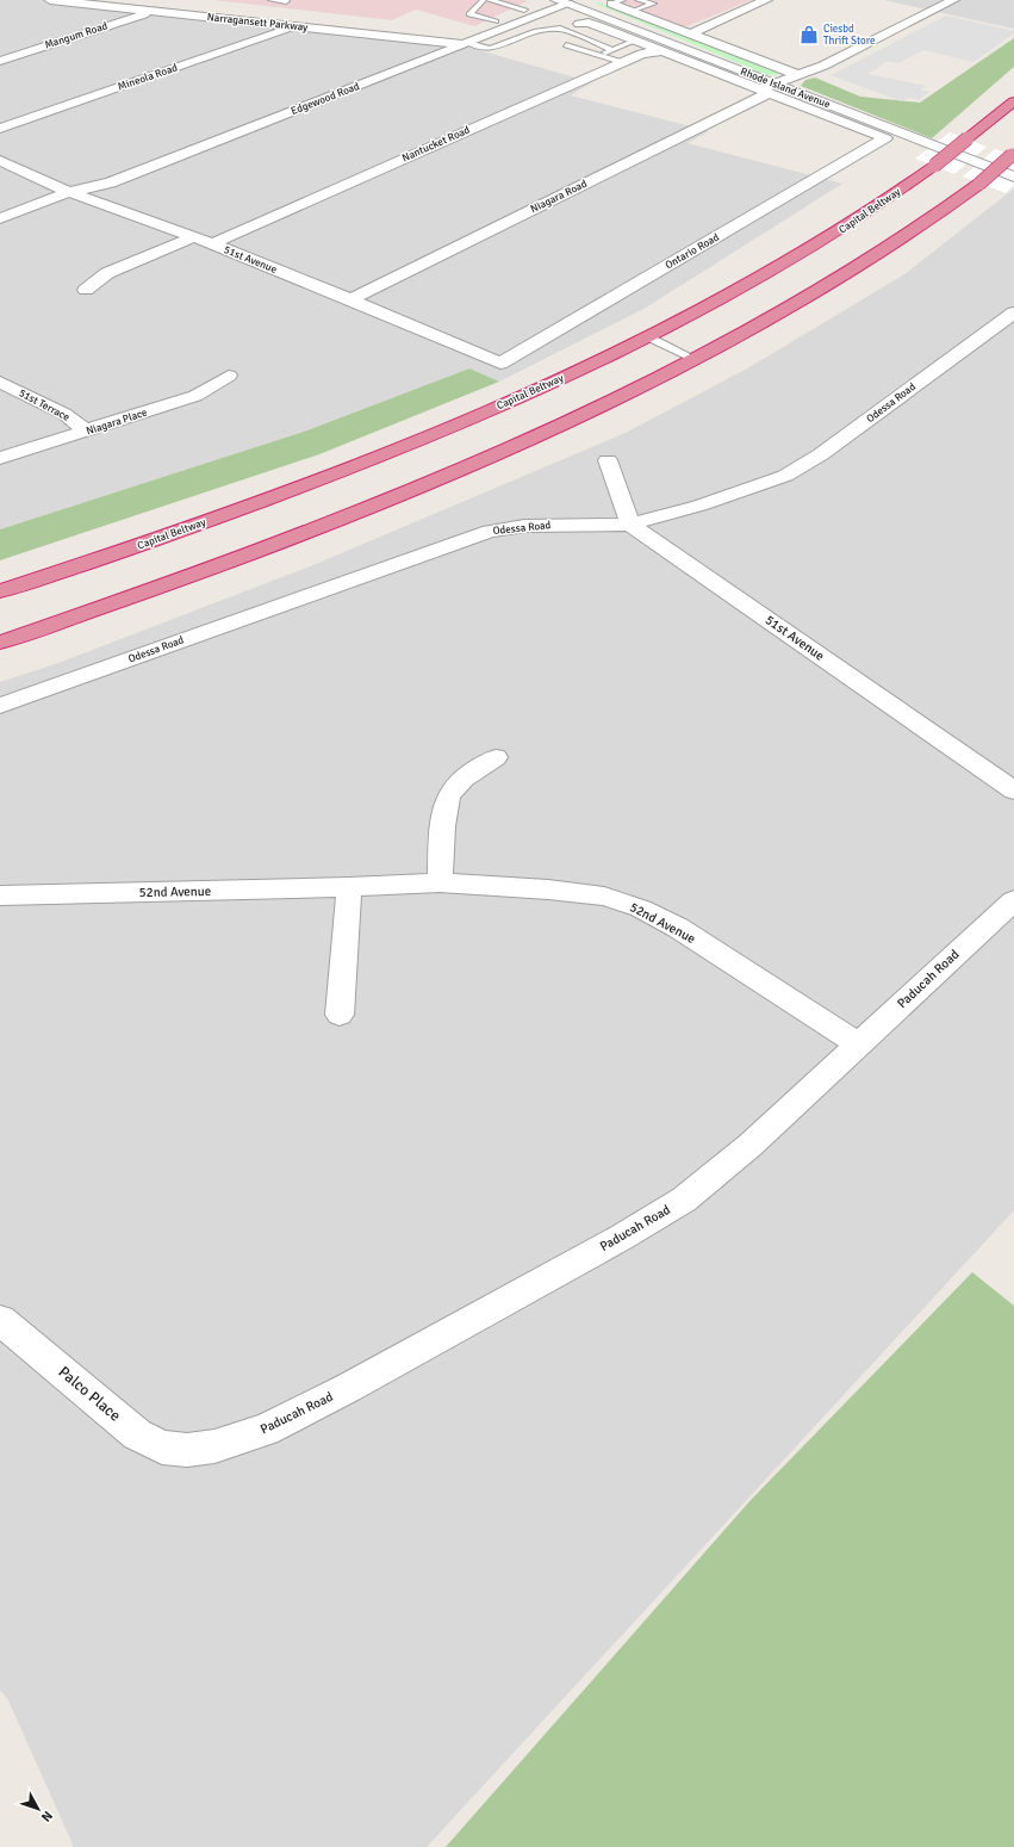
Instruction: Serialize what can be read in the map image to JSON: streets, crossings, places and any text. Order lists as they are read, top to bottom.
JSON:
{
  "streets": {
    "highway": ["Capital Beltway"],
    "street": [
      "Narragansett Parkway",
      "Mangum Road",
      "Mineola Road",
      "Rhode Island Avenue",
      "Edgewood Road",
      "Nantucket Road",
      "Niagara Road",
      "Ontario Road",
      "51st Avenue",
      "Odessa Road",
      "51st Terrace",
      "Niagara Place",
      "52nd Avenue",
      "Paducah Road",
      "Palco Place"
    ]
  },
  "crossings": [
    ["Narragansett Parkway", "Mangum Road"],
    ["Narragansett Parkway", "Mineola Road"],
    ["Narragansett Parkway", "Edgewood Road"],
    ["Rhode Island Avenue", "Edgewood Road"],
    ["Rhode Island Avenue", "Nantucket Road"],
    ["Rhode Island Avenue", "Niagara Road"],
    ["Rhode Island Avenue", "Ontario Road"],
    ["Edgewood Road", "51st Avenue"],
    ["Nantucket Road", "51st Avenue"],
    ["Niagara Road", "51st Avenue"],
    ["Ontario Road", "51st Avenue"],
    ["51st Avenue", "Odessa Road"],
    ["51st Terrace", "Niagara Place"],
    ["52nd Avenue", "Paducah Road"],
    ["Paducah Road", "Palco Place"]
  ],
  "places": {
    "shop": ["Ciesbd Thrift Store"]
  },
  "north": "bottom right"
}
